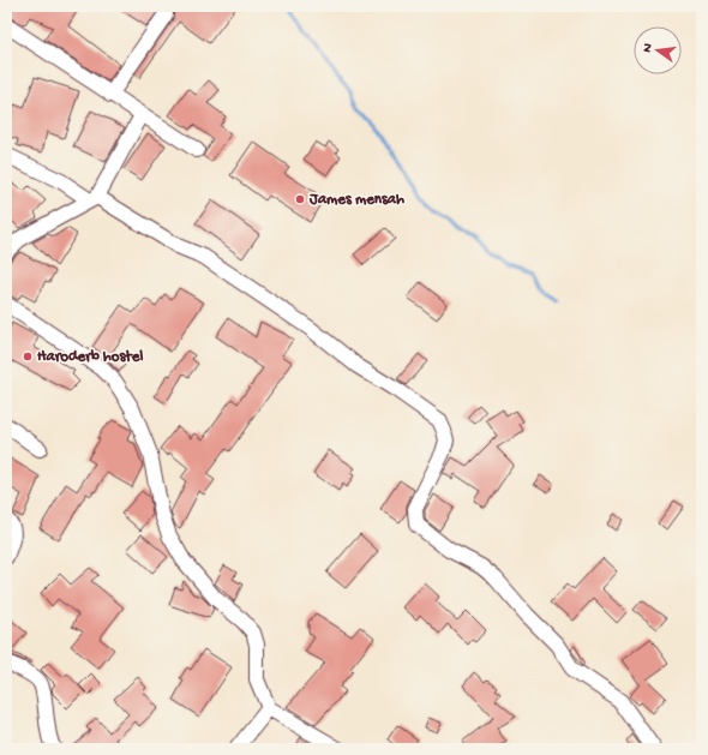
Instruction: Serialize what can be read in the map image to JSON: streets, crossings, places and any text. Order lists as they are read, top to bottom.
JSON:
{
  "places": ["James mensah", "Haroderb hostel"],
  "north": "left"
}
